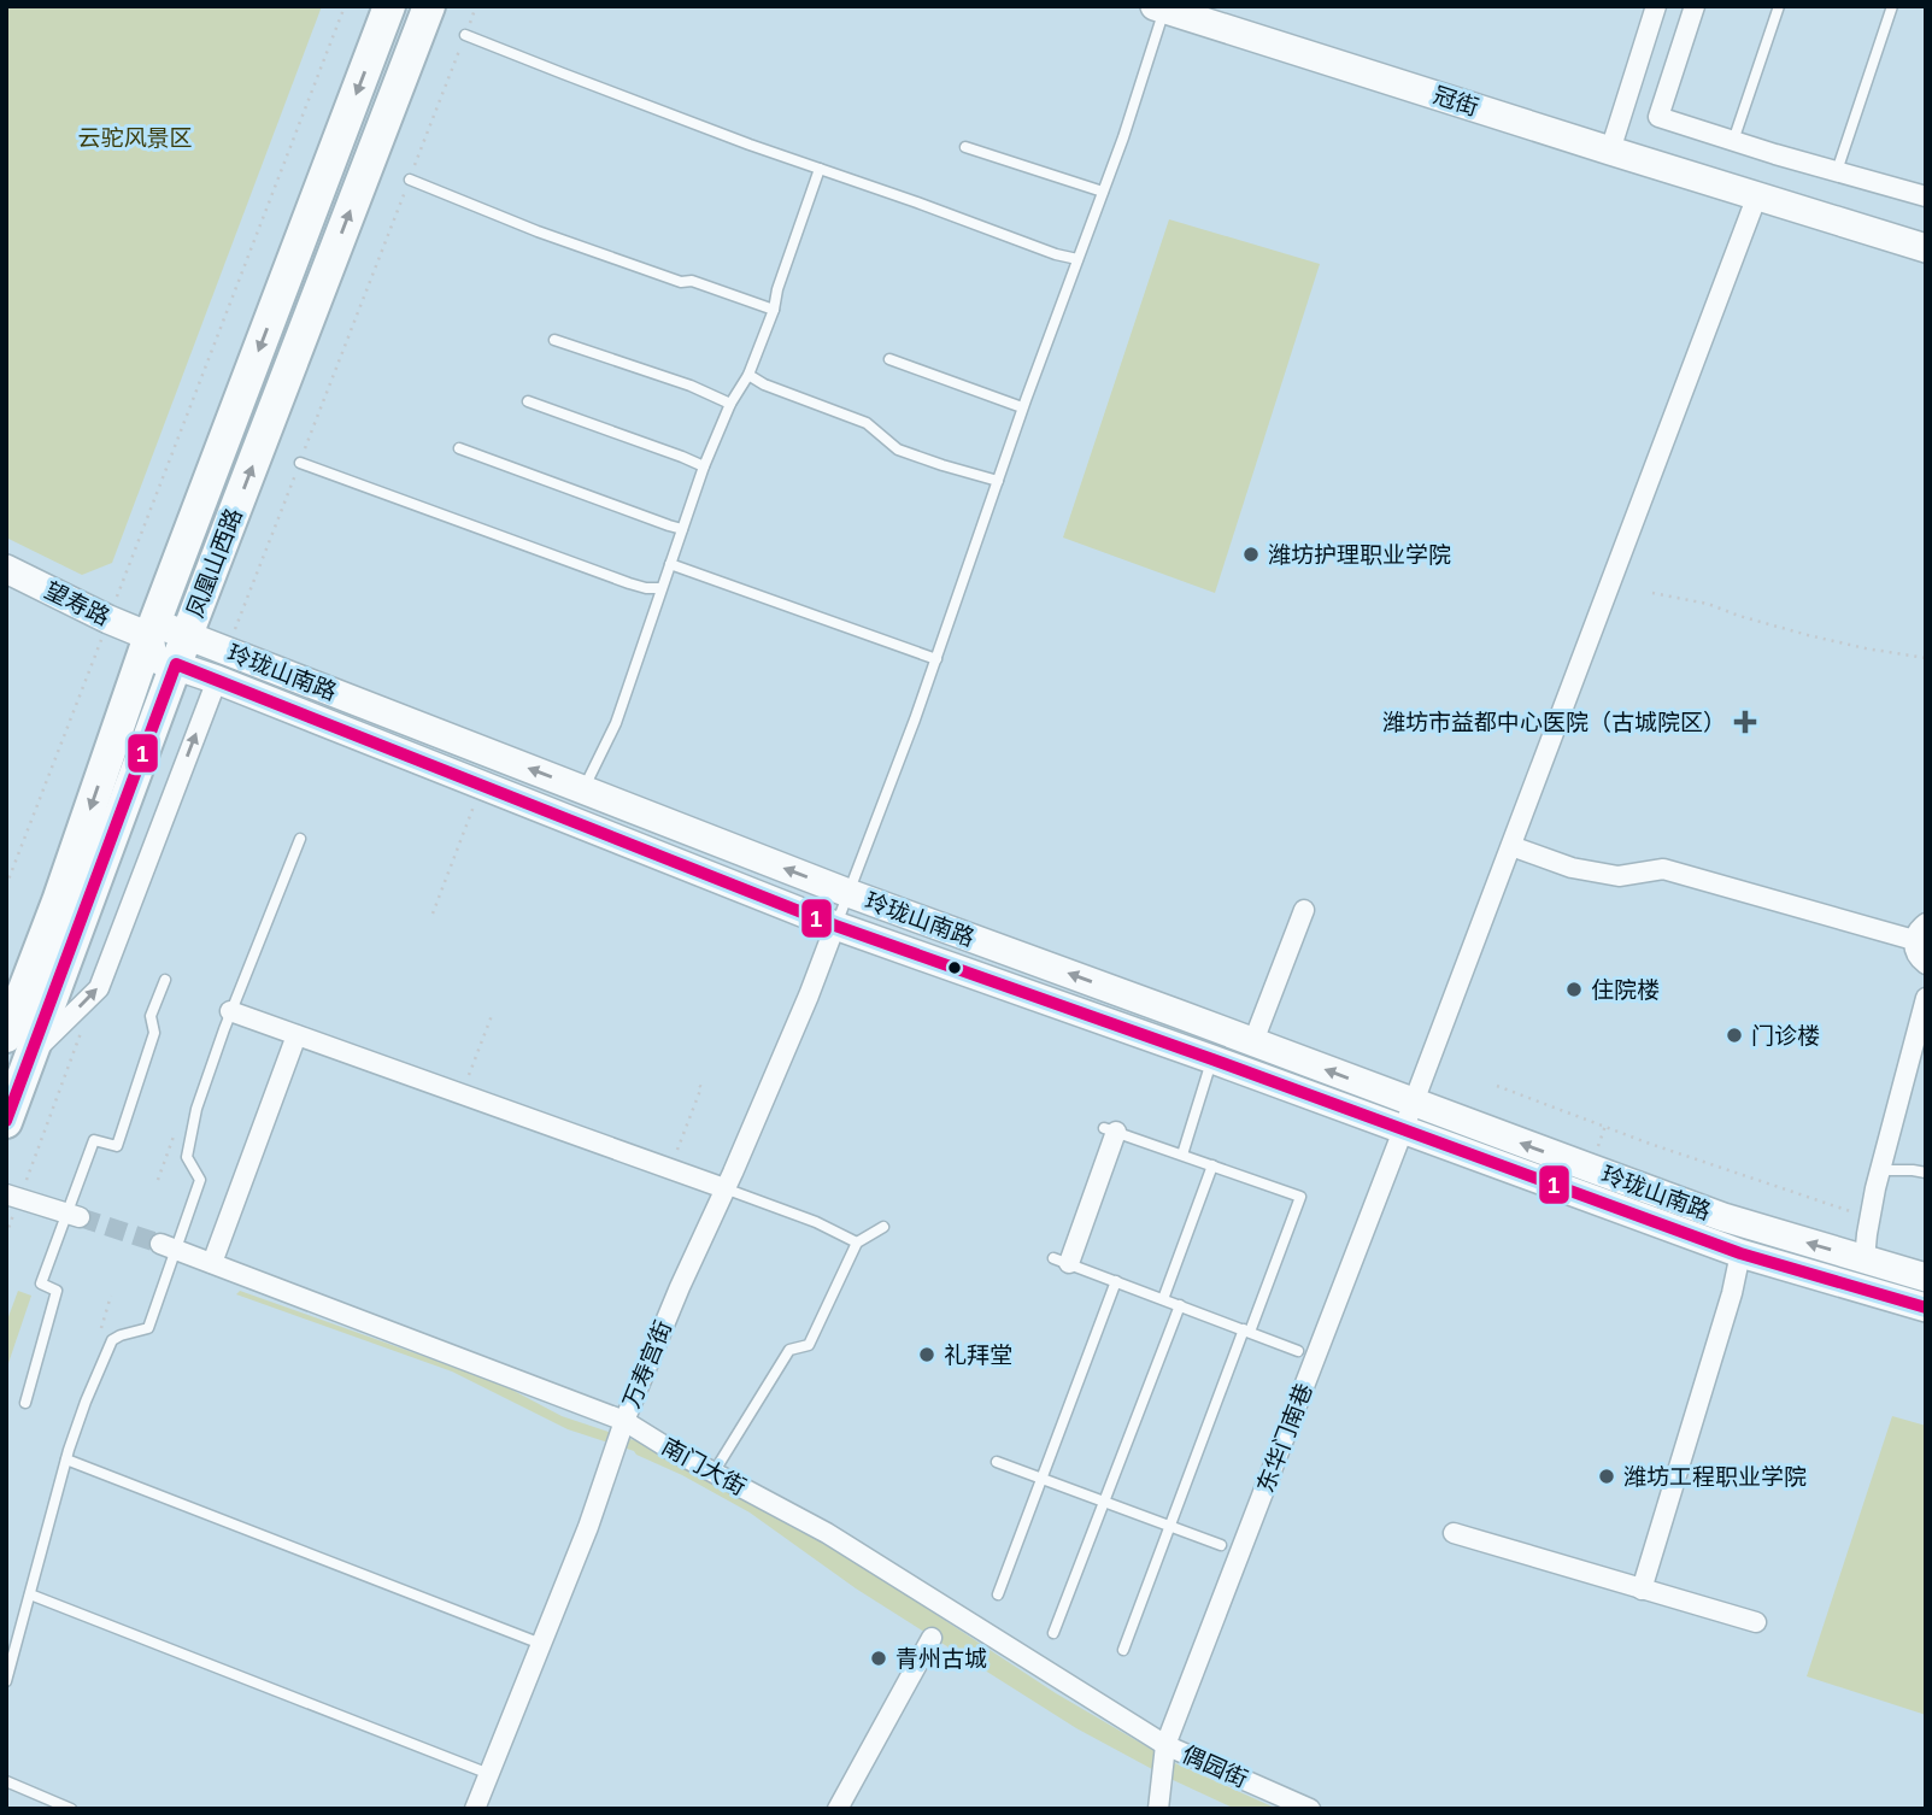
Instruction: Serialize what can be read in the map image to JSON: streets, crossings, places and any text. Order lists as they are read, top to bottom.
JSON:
{
  "streets": {
    "main road": [
      "冠街",
      "凤凰山西路",
      "望寿路",
      "玲珑山南路"
    ],
    "street": [
      "万寿宫街",
      "东华门南巷",
      "南门大街",
      "偶园街"
    ]
  },
  "crossings": [
    ["冠街", "东华门南巷"],
    ["凤凰山西路", "望寿路"],
    ["凤凰山西路", "玲珑山南路"],
    ["望寿路", "玲珑山南路"],
    ["玲珑山南路", "万寿宫街"],
    ["玲珑山南路", "东华门南巷"],
    ["万寿宫街", "南门大街"],
    ["东华门南巷", "南门大街"],
    ["东华门南巷", "偶园街"],
    ["南门大街", "偶园街"]
  ],
  "parks": ["云驼风景区"],
  "places": {
    "other": [
      "潍坊护理职业学院",
      "住院楼",
      "门诊楼",
      "礼拜堂",
      "潍坊工程职业学院",
      "青州古城"
    ],
    "health": ["潍坊市益都中心医院（古城院区）"]
  },
  "lines": ["transit line 1"]
}
